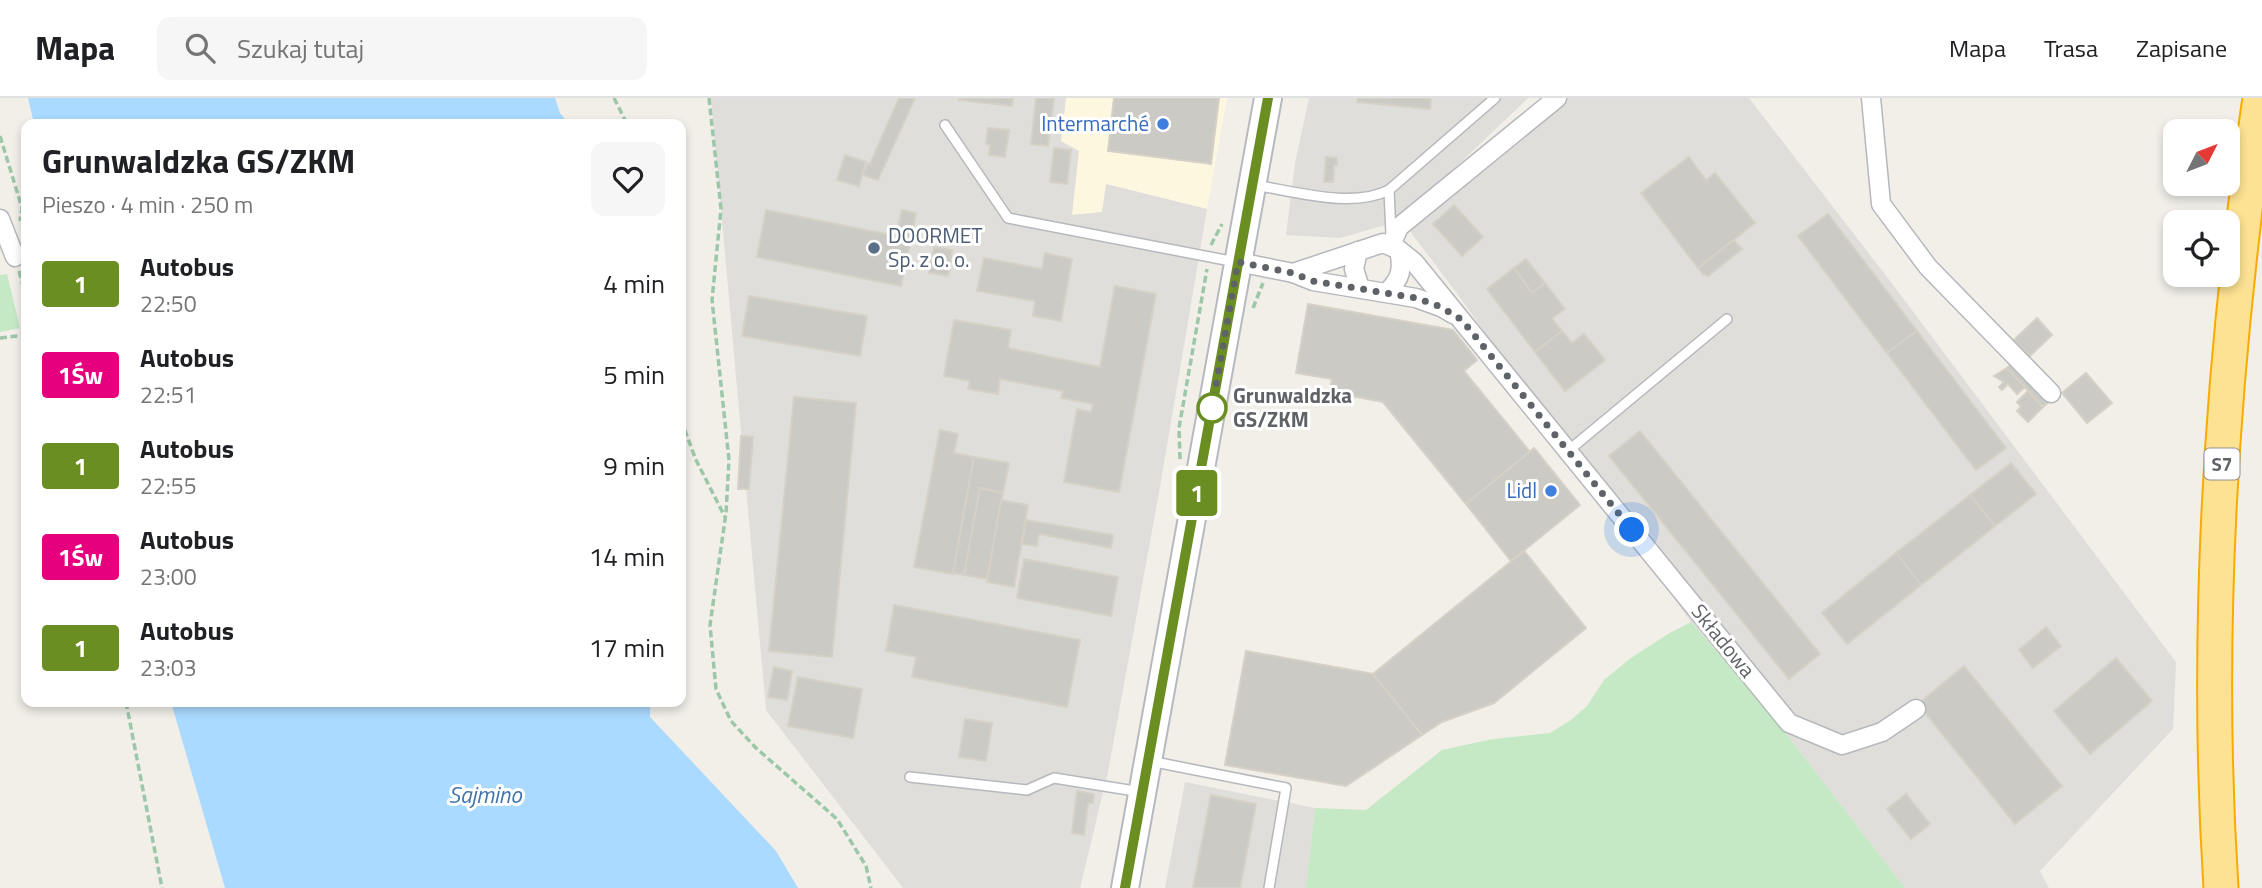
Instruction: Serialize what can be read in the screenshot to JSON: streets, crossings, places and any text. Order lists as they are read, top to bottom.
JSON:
{
  "streets": {
    "highway": ["S7"],
    "street": ["Składowa"]
  },
  "water": ["Sajmino"],
  "places": [
    "Intermarché",
    "DOORMET Sp. z o. o.",
    "Grunwaldzka GS/ZKM",
    "Lidl"
  ],
  "lines": ["bus line 1"],
  "north": "top right",
  "page": {
    "header": "Mapa",
    "search": "Szukaj tutaj",
    "nav": ["Mapa", "Trasa", "Zapisane"],
    "on_map": "1",
    "heading": ["Grunwaldzka GS/ZKM", "Pieszo · 4 min · 250 m"],
    "list": [
      {
        "mark": "1",
        "name": "Autobus",
        "note": "22:50",
        "value": "4 min"
      },
      {
        "mark": "1Św",
        "name": "Autobus",
        "note": "22:51",
        "value": "5 min"
      },
      {
        "mark": "1",
        "name": "Autobus",
        "note": "22:55",
        "value": "9 min"
      },
      {
        "mark": "1Św",
        "name": "Autobus",
        "note": "23:00",
        "value": "14 min"
      },
      {
        "mark": "1",
        "name": "Autobus",
        "note": "23:03",
        "value": "17 min"
      }
    ]
  }
}
